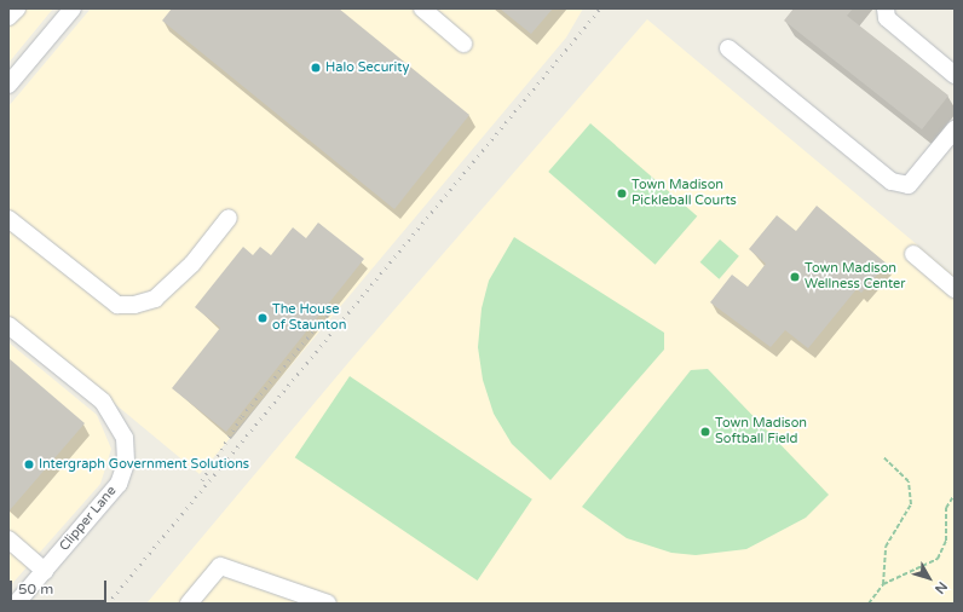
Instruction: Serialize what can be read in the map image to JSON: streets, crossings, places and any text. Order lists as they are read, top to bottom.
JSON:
{
  "streets": {
    "street": ["Clipper Lane"]
  },
  "places": [
    "Halo Security",
    "Town Madison Pickleball Courts",
    "Town Madison Wellness Center",
    "The House of Staunton",
    "Town Madison Softball Field",
    "Intergraph Government Solutions"
  ],
  "scale_bar": "50 m",
  "north": "bottom right"
}
